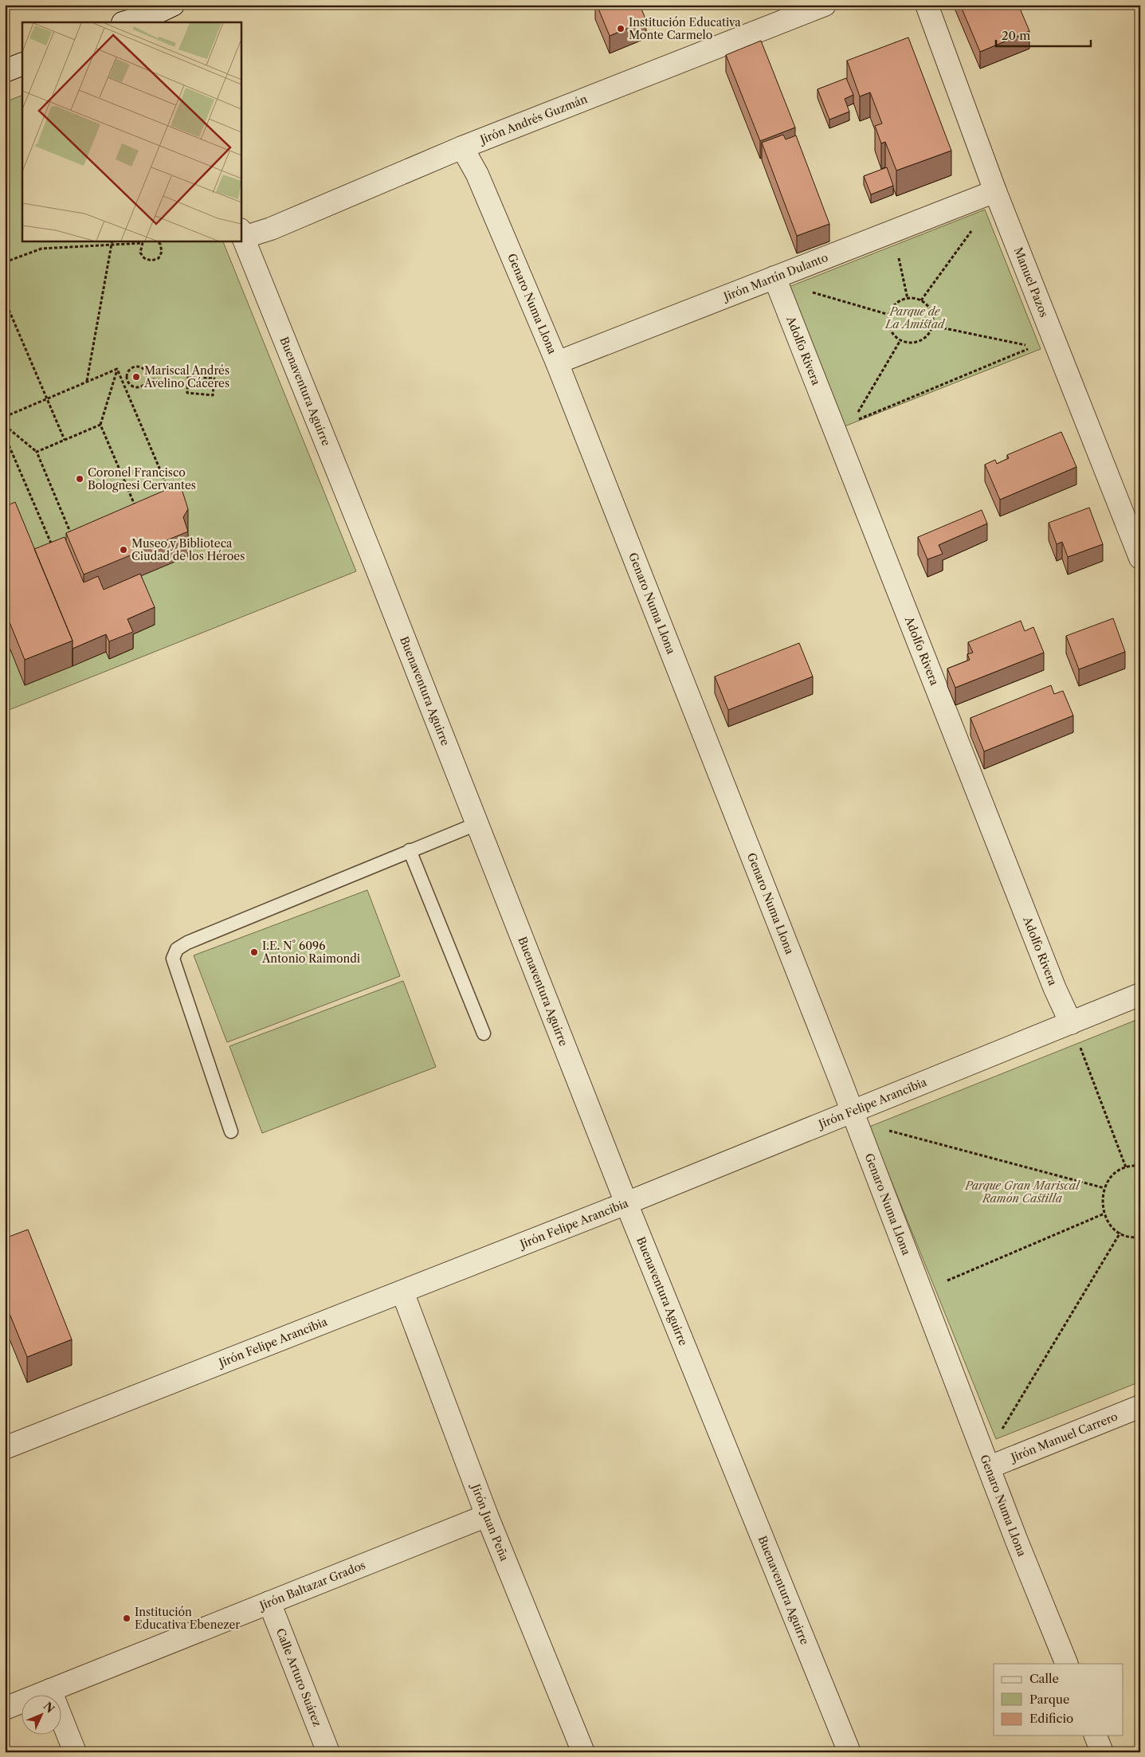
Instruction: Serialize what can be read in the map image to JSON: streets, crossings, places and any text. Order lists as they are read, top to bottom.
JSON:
{
  "streets": {
    "street": [
      "Jirón Andrés Guzmán",
      "Jirón Martín Dulanto",
      "Manuel Pazos",
      "Genaro Numa Llona",
      "Adolfo Rivera",
      "Buenaventura Aguirre",
      "Jirón Felipe Arancibia",
      "Jirón Manuel Carrero",
      "Jirón Juan Peña",
      "Jirón Baltazar Grados",
      "Calle Arturo Suárez"
    ]
  },
  "crossings": [
    ["Jirón Andrés Guzmán", "Genaro Numa Llona"],
    ["Jirón Andrés Guzmán", "Buenaventura Aguirre"],
    ["Jirón Martín Dulanto", "Manuel Pazos"],
    ["Jirón Martín Dulanto", "Genaro Numa Llona"],
    ["Jirón Martín Dulanto", "Adolfo Rivera"],
    ["Genaro Numa Llona", "Jirón Felipe Arancibia"],
    ["Genaro Numa Llona", "Jirón Manuel Carrero"],
    ["Adolfo Rivera", "Jirón Felipe Arancibia"],
    ["Buenaventura Aguirre", "Jirón Felipe Arancibia"],
    ["Jirón Felipe Arancibia", "Jirón Juan Peña"],
    ["Jirón Juan Peña", "Jirón Baltazar Grados"],
    ["Jirón Baltazar Grados", "Calle Arturo Suárez"]
  ],
  "parks": ["Parque de La Amistad", "Parque Gran Mariscal Ramón Castilla"],
  "places": [
    "Institución Educativa Monte Carmelo",
    "Mariscal Andrés Avelino Cáceres",
    "Coronel Francisco Bolognesi Cervantes",
    "Museo y Biblioteca Ciudad de los Héroes",
    "I.E. N° 6096 Antonio Raimondi",
    "Institución Educativa Ebenezer"
  ],
  "legend": ["Calle", "Parque", "Edificio"],
  "scale_bar": "20 m",
  "north": "top right"
}
